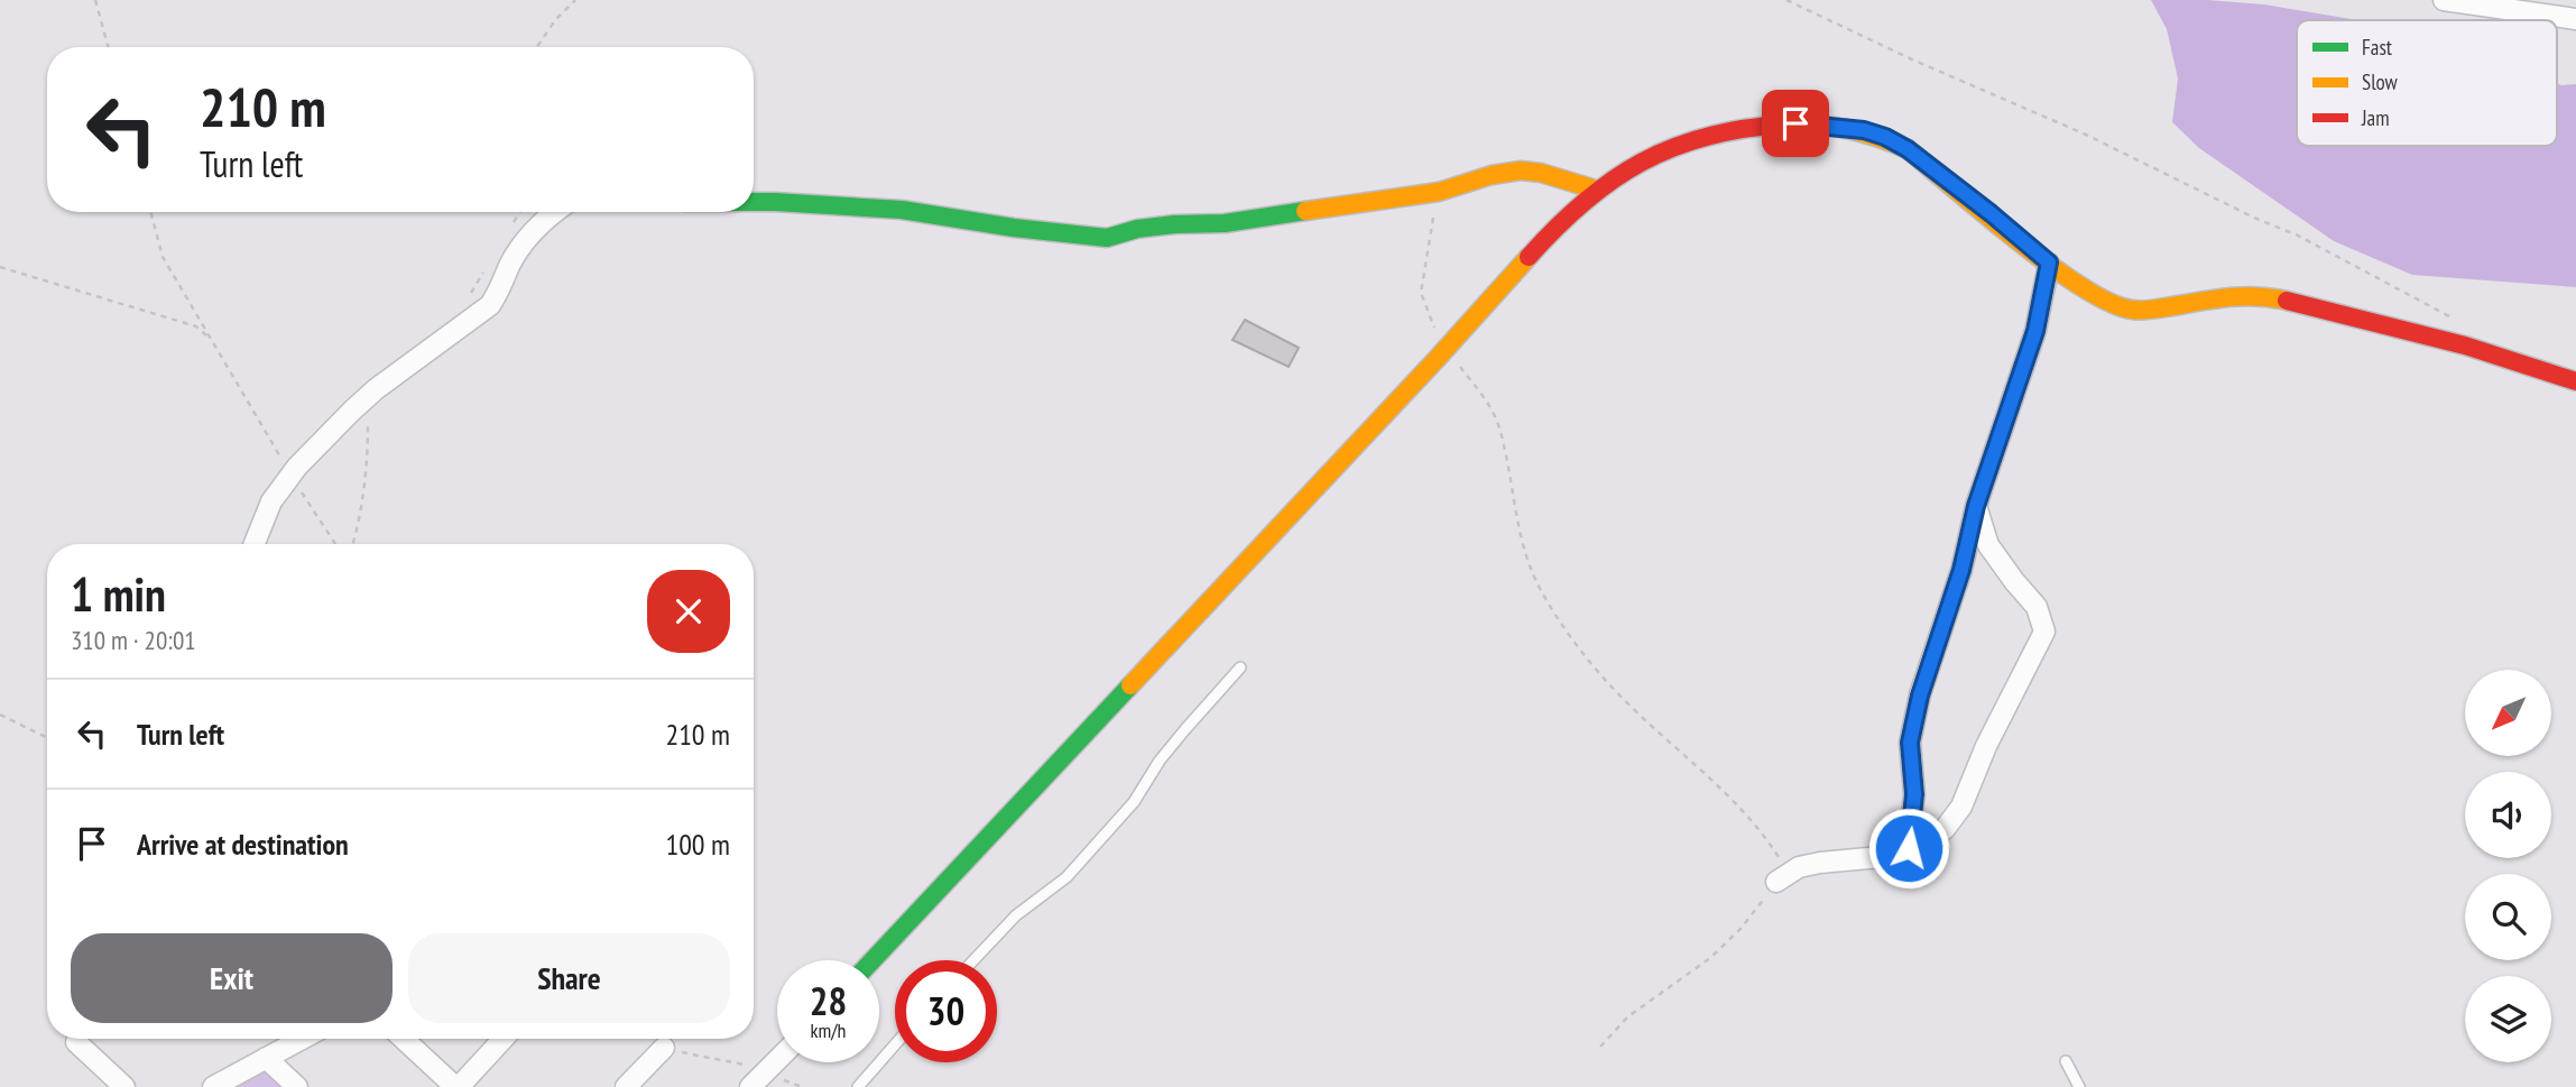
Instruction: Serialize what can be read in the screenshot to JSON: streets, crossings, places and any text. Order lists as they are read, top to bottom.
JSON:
{
  "legend": ["Fast", "Slow", "Jam"],
  "north": "bottom left",
  "page": {
    "turn": ["210 m", "Turn left"],
    "heading": ["1 min", "310 m · 20:01"],
    "list": [
      {
        "name": "Turn left",
        "value": "210 m"
      },
      {
        "name": "Arrive at destination",
        "value": "100 m"
      }
    ],
    "buttons": ["Exit", "Share"],
    "speed": "28 km/h",
    "limit": "30"
  }
}
